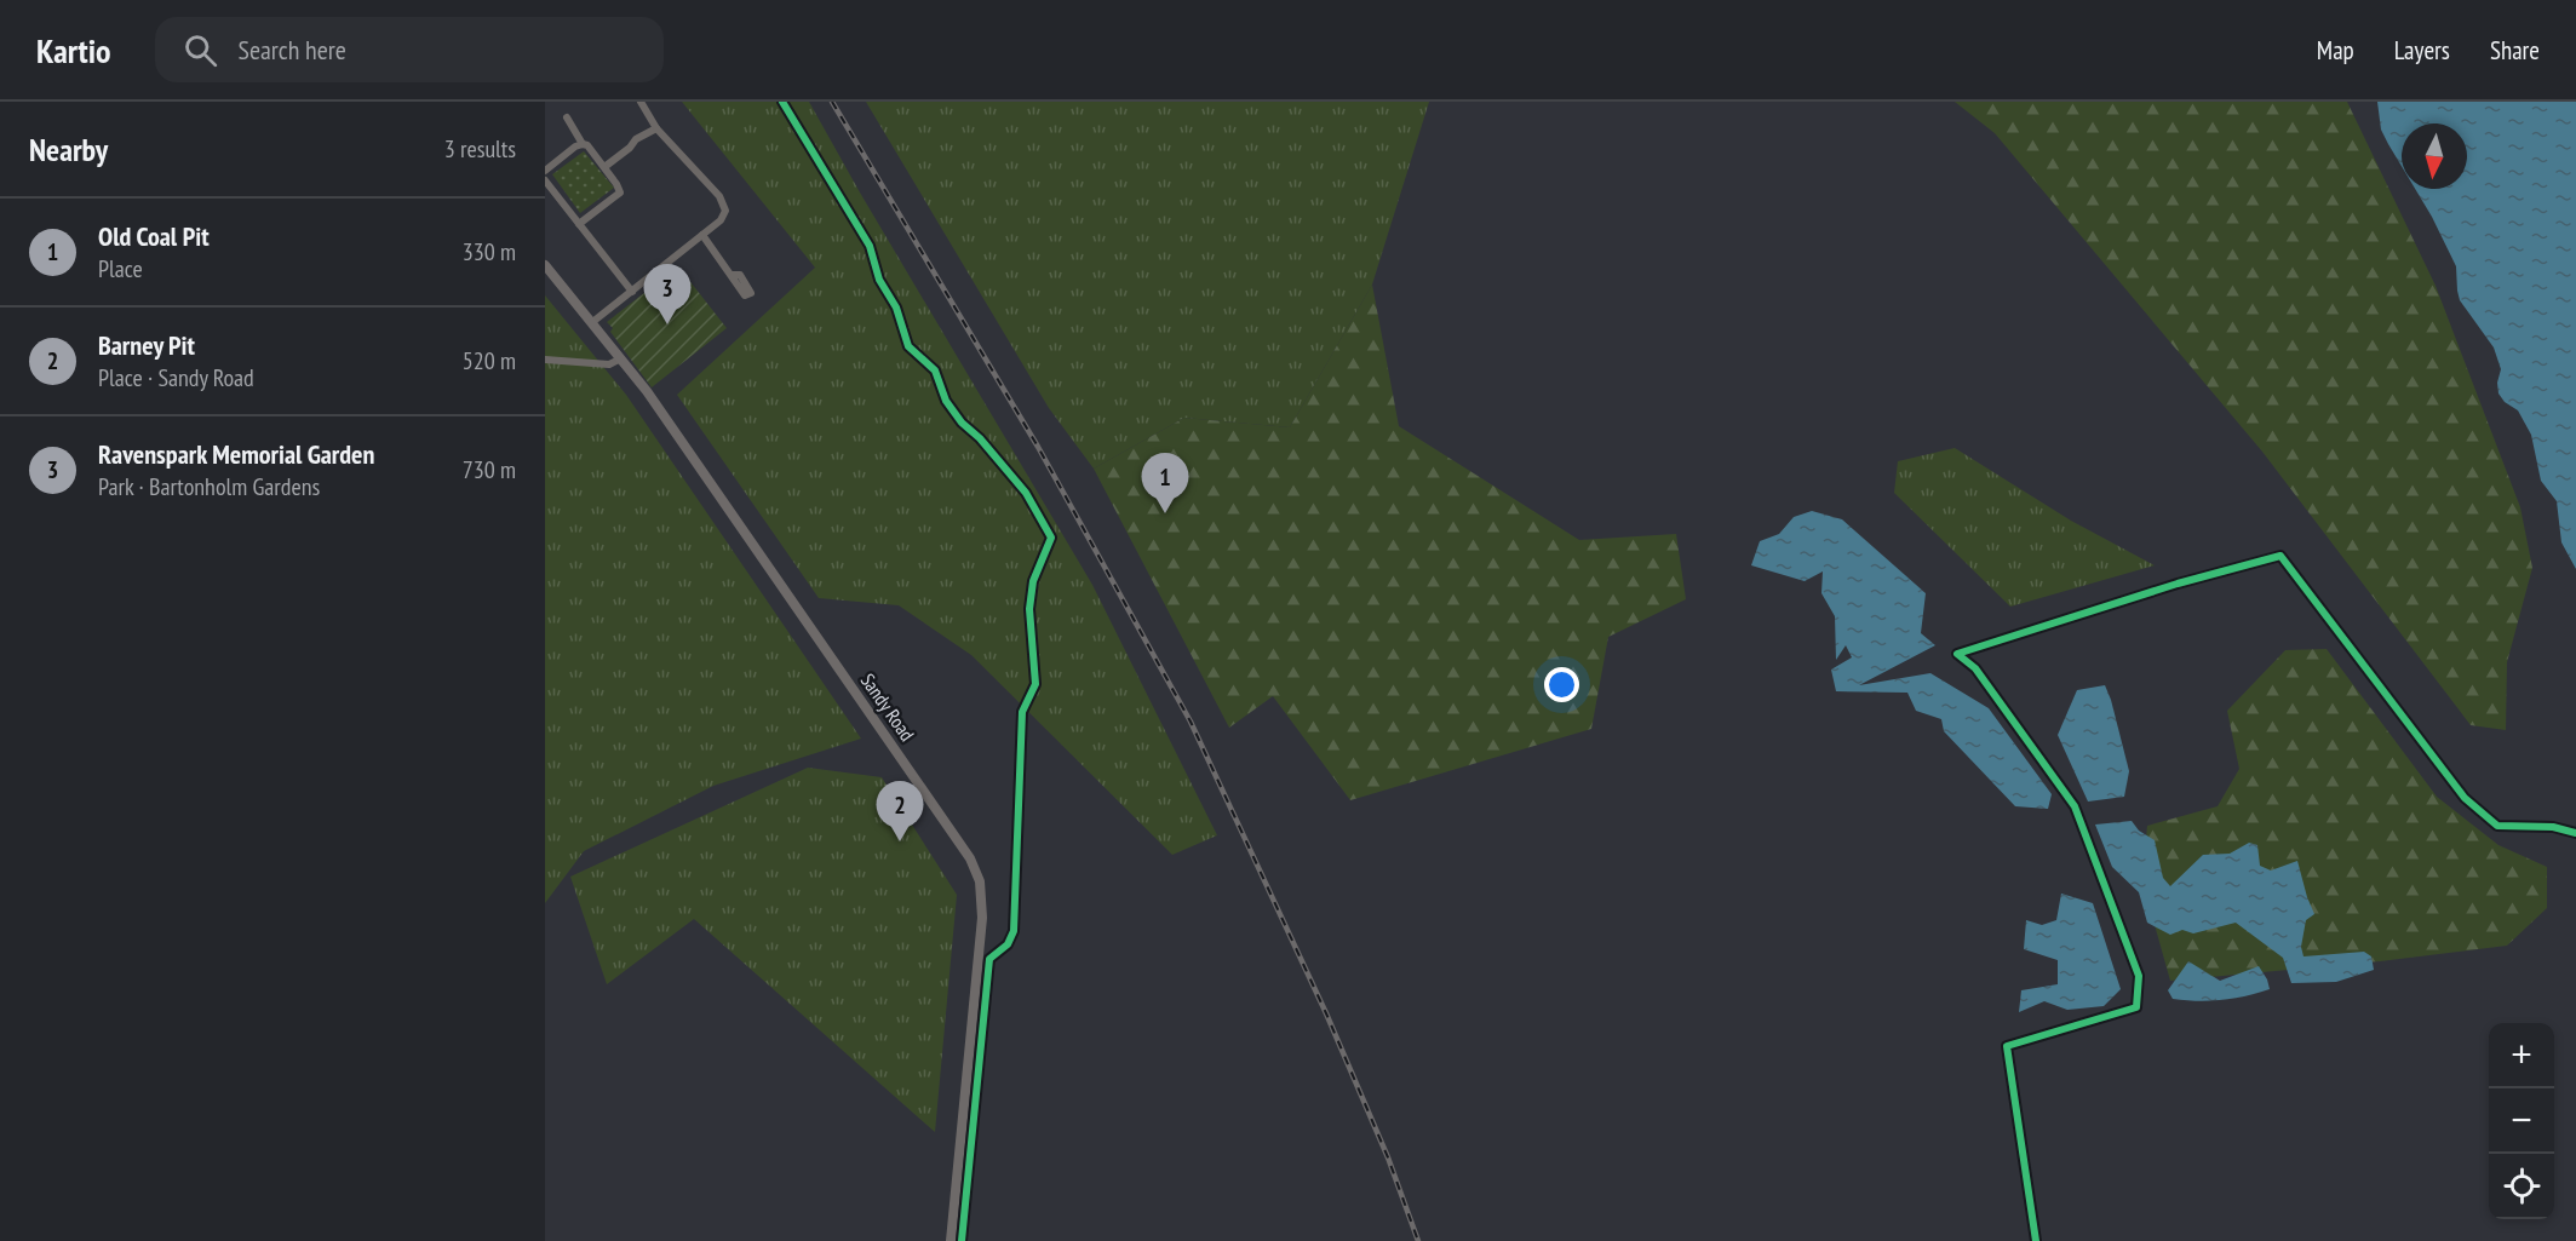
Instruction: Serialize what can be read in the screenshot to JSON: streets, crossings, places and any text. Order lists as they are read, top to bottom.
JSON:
{
  "streets": {
    "main road": ["Sandy Road"]
  },
  "north": "bottom",
  "page": {
    "header": "Kartio",
    "search": "Search here",
    "nav": ["Map", "Layers", "Share"],
    "heading": ["Nearby", "3 results"],
    "list": [
      {
        "mark": "1",
        "name": "Old Coal Pit",
        "note": "Place",
        "value": "330 m"
      },
      {
        "mark": "2",
        "name": "Barney Pit",
        "note": "Place · Sandy Road",
        "value": "520 m"
      },
      {
        "mark": "3",
        "name": "Ravenspark Memorial Garden",
        "note": "Park · Bartonholm Gardens",
        "value": "730 m"
      }
    ],
    "pins": ["3", "1", "2"],
    "map_buttons": ["+", "−"]
  }
}
